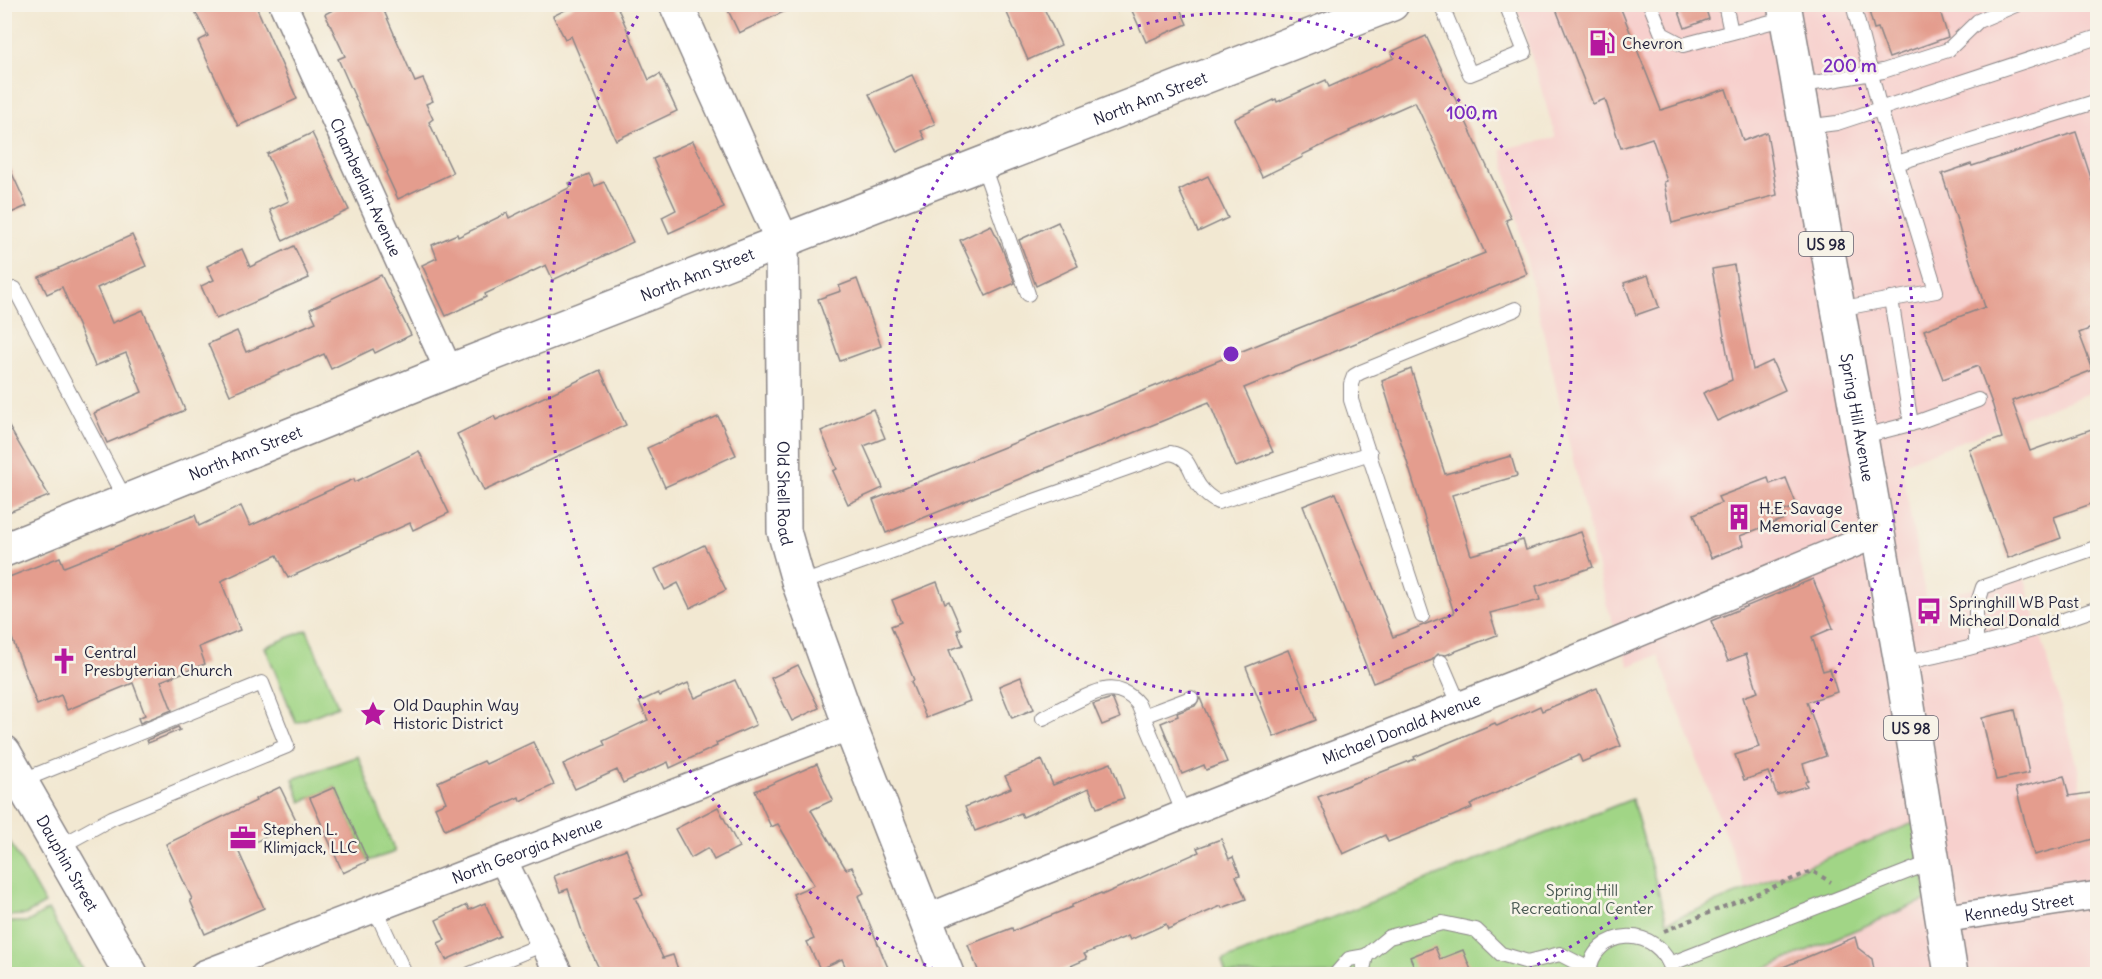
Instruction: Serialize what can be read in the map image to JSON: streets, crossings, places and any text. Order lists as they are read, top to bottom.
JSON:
{
  "streets": {
    "street": [
      "North Ann Street",
      "Chamberlain Avenue",
      "US 98",
      "Spring Hill Avenue",
      "Old Shell Road",
      "Michael Donald Avenue",
      "North Georgia Avenue",
      "Dauphin Street",
      "Kennedy Street"
    ]
  },
  "crossings": [
    ["North Ann Street", "Chamberlain Avenue"],
    ["North Ann Street", "Old Shell Road"],
    ["Spring Hill Avenue", "Michael Donald Avenue"],
    ["Spring Hill Avenue", "Kennedy Street"],
    ["Old Shell Road", "Michael Donald Avenue"],
    ["Old Shell Road", "North Georgia Avenue"]
  ],
  "parks": ["Spring Hill Recreational Center"],
  "places": {
    "fuel station": ["Chevron"],
    "building": ["H.E. Savage Memorial Center"],
    "bus stop": ["Springhill WB Past Micheal Donald"],
    "church": ["Central Presbyterian Church"],
    "place": ["Old Dauphin Way Historic District"],
    "office": ["Stephen L. Klimjack, LLC"]
  },
  "rings": ["200 m", "100 m"]
}
